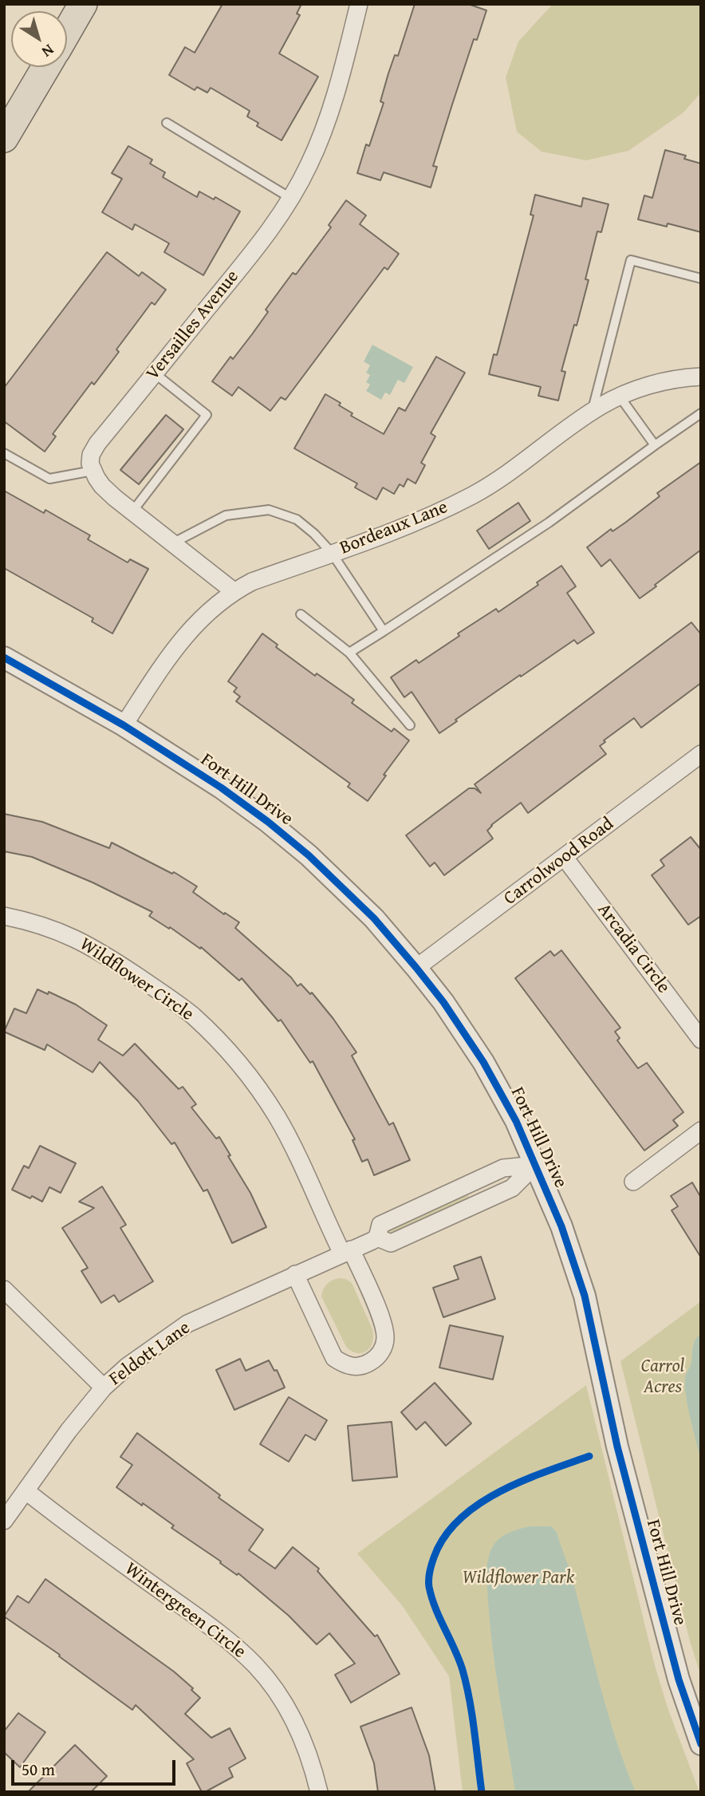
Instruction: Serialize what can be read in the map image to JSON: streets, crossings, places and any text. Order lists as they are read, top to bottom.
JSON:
{
  "streets": {
    "street": [
      "Versailles Avenue",
      "Bordeaux Lane",
      "Fort Hill Drive",
      "Carrolwood Road",
      "Arcadia Circle",
      "Wildflower Circle",
      "Feldott Lane",
      "Wintergreen Circle"
    ]
  },
  "crossings": [
    ["Bordeaux Lane", "Fort Hill Drive"],
    ["Fort Hill Drive", "Carrolwood Road"],
    ["Fort Hill Drive", "Feldott Lane"],
    ["Carrolwood Road", "Arcadia Circle"],
    ["Wildflower Circle", "Feldott Lane"],
    ["Feldott Lane", "Wintergreen Circle"]
  ],
  "parks": ["Carrol Acres", "Wildflower Park"],
  "scale_bar": "50 m",
  "north": "bottom right"
}
